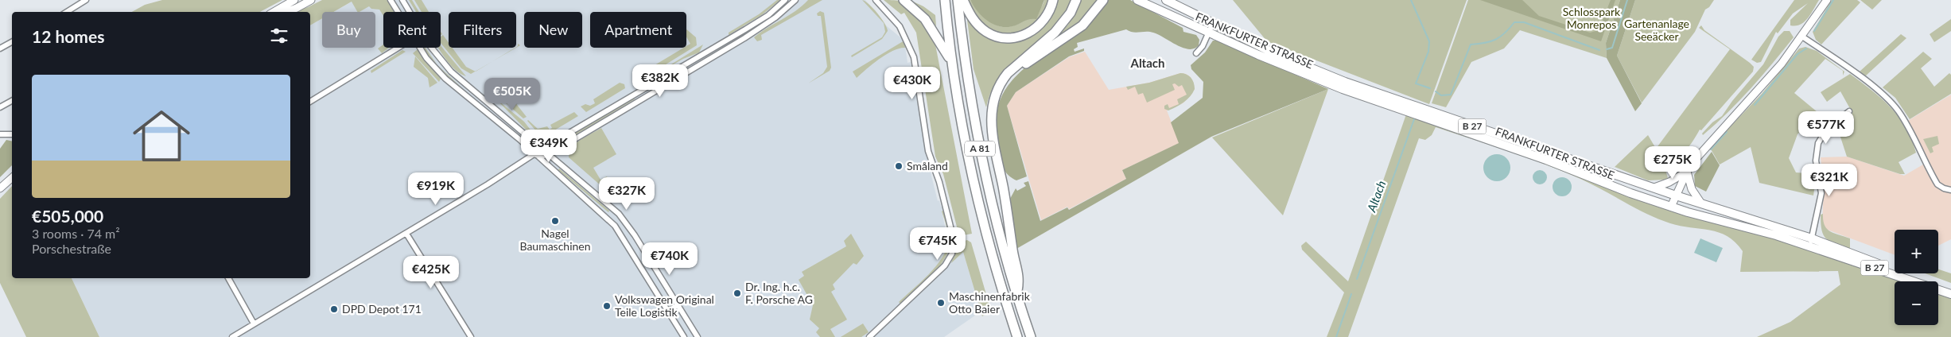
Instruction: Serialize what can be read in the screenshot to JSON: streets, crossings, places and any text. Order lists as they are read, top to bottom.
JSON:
{
  "streets": {
    "highway": ["A 81"],
    "main road": ["FRANKFURTER STRASSE", "B 27"]
  },
  "districts": ["Altach"],
  "water": ["Altach"],
  "parks": ["Schlosspark Monrepos", "Gartenanlage Seeäcker"],
  "places": [
    "Småland",
    "Nagel Baumaschinen",
    "Dr. Ing. h.c. F. Porsche AG",
    "Maschinenfabrik Otto Baier",
    "Volkswagen Original Teile Logistik",
    "DPD Depot 171"
  ],
  "page": {
    "chip": [
      "Buy",
      "Rent",
      "Filters",
      "New",
      "Apartment"
    ],
    "heading": "12 homes",
    "list": [
      {
        "name": "€505,000",
        "note": "3 rooms · 74 m² · Porschestraße"
      }
    ],
    "price": [
      "€382K",
      "€430K",
      "€505K",
      "€577K",
      "€349K",
      "€275K",
      "€321K",
      "€919K",
      "€327K",
      "€745K",
      "€740K",
      "€425K"
    ],
    "map_buttons": ["+", "−"]
  }
}
